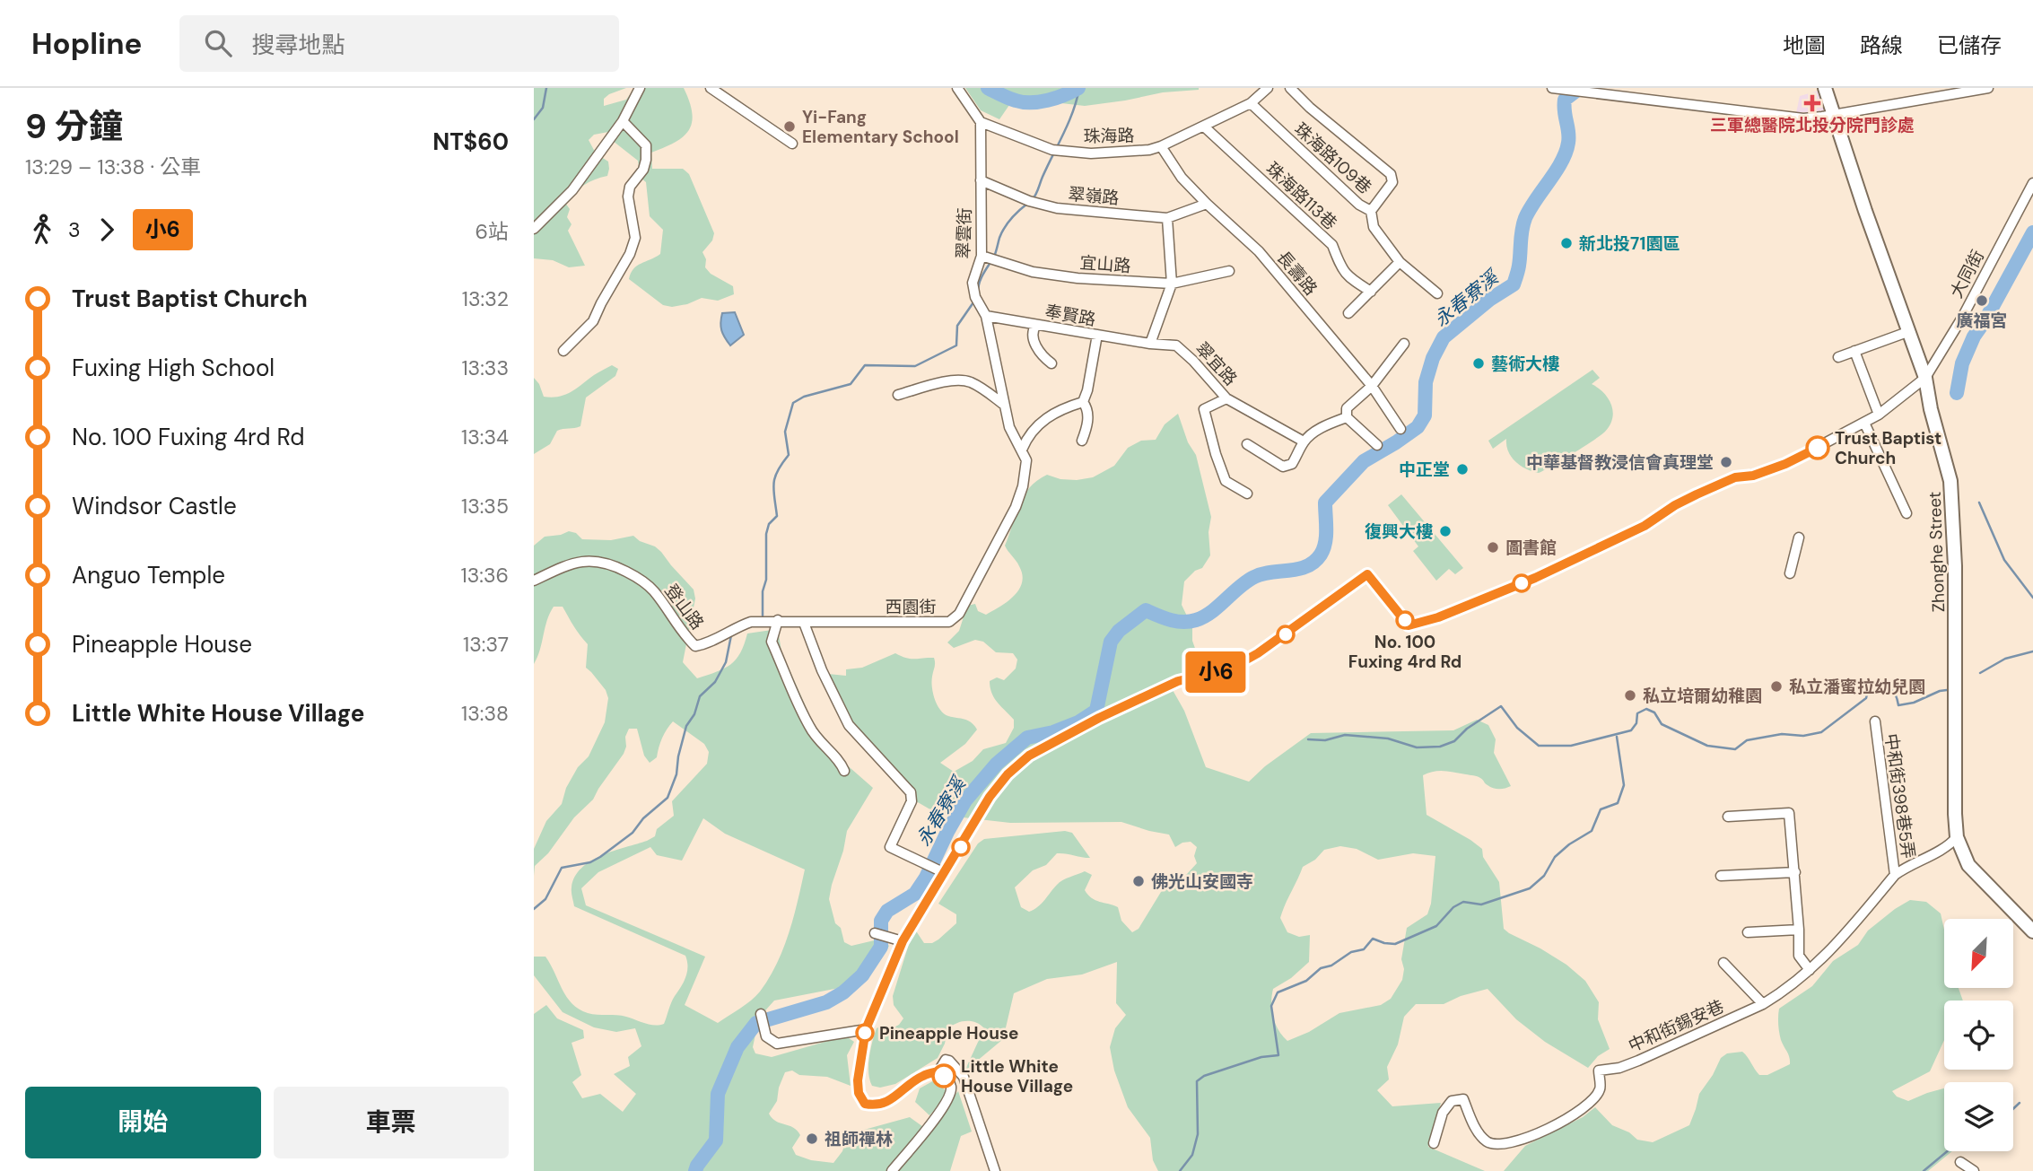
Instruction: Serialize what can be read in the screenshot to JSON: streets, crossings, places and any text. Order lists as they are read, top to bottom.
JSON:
{
  "streets": {
    "street": [
      "珠海路",
      "珠海路109巷",
      "翠嶺路",
      "珠海路113巷",
      "翠雲街",
      "宜山路",
      "長壽路",
      "大同街",
      "奉賢路",
      "翠宜路",
      "Zhonghe Street",
      "登山路",
      "西園街",
      "中和街398巷5弄",
      "中和街錫安巷"
    ]
  },
  "crossings": [
    ["珠海路", "珠海路109巷"],
    ["珠海路", "珠海路113巷"],
    ["珠海路", "翠雲街"],
    ["珠海路", "長壽路"],
    ["翠嶺路", "翠雲街"],
    ["翠嶺路", "長壽路"],
    ["翠雲街", "宜山路"],
    ["翠雲街", "奉賢路"],
    ["翠雲街", "西園街"],
    ["大同街", "Zhonghe Street"],
    ["奉賢路", "翠宜路"],
    ["Zhonghe Street", "中和街錫安巷"],
    ["登山路", "西園街"],
    ["中和街398巷5弄", "中和街錫安巷"]
  ],
  "water": ["永春寮溪"],
  "places": {
    "health": ["三軍總醫院北投分院門診處"],
    "other": [
      "Yi-Fang Elementary School",
      "新北投71園區",
      "廣福宮",
      "藝術大樓",
      "Trust Baptist Church",
      "中華基督教浸信會真理堂",
      "中正堂",
      "復興大樓",
      "圖書館",
      "No. 100 Fuxing 4rd Rd",
      "私立潘蜜拉幼兒園",
      "私立培爾幼稚園",
      "佛光山安國寺",
      "Pineapple House",
      "Little White House Village",
      "祖師禪林"
    ]
  },
  "lines": ["bus line 小6"],
  "north": "bottom left",
  "page": {
    "header": "Hopline",
    "search": "搜尋地點",
    "nav": ["地圖", "路線", "已儲存"],
    "heading": ["9 分鐘", "13:29 – 13:38 · 公車", "NT$60"],
    "on_map": "小6",
    "legs": ["3", "小6", "6站"],
    "list": [
      {
        "name": "Trust Baptist Church",
        "value": "13:32"
      },
      {
        "name": "Fuxing High School",
        "value": "13:33"
      },
      {
        "name": "No. 100 Fuxing 4rd Rd",
        "value": "13:34"
      },
      {
        "name": "Windsor Castle",
        "value": "13:35"
      },
      {
        "name": "Anguo Temple",
        "value": "13:36"
      },
      {
        "name": "Pineapple House",
        "value": "13:37"
      },
      {
        "name": "Little White House Village",
        "value": "13:38"
      }
    ],
    "buttons": ["開始", "車票"]
  }
}
